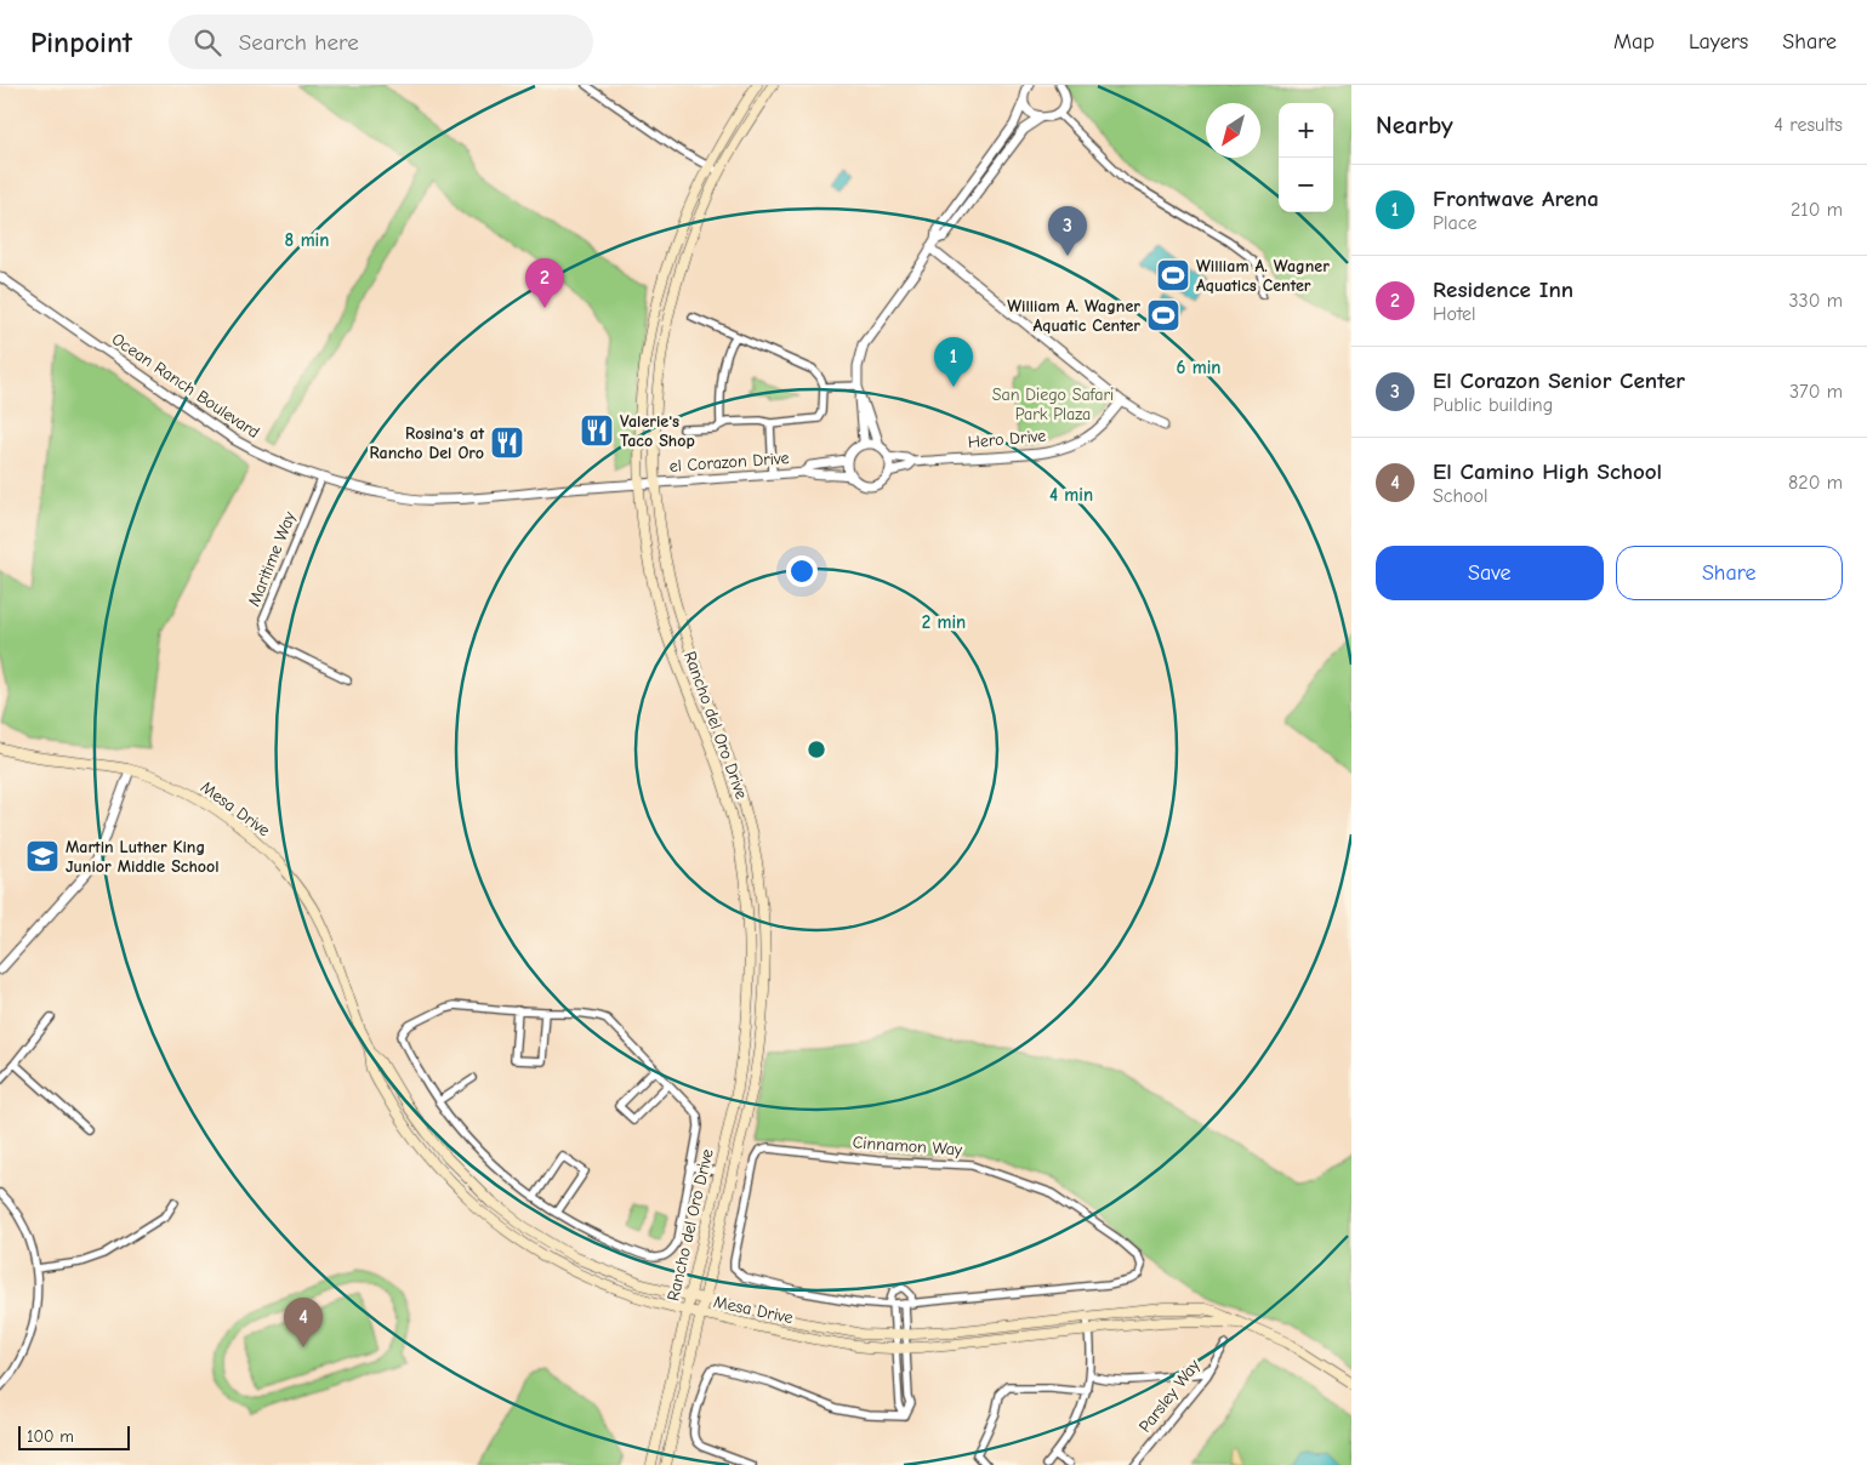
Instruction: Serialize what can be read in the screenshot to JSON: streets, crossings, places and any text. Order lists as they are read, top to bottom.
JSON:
{
  "streets": {
    "main road": ["Rancho del Oro Drive", "Mesa Drive"],
    "street": [
      "Ocean Ranch Boulevard",
      "Hero Drive",
      "el Corazon Drive",
      "Maritime Way",
      "Cinnamon Way",
      "Parsley Way"
    ]
  },
  "crossings": [
    ["Ocean Ranch Boulevard", "el Corazon Drive"],
    ["Ocean Ranch Boulevard", "Maritime Way"],
    ["Ocean Ranch Boulevard", "Rancho del Oro Drive"],
    ["Hero Drive", "el Corazon Drive"],
    ["el Corazon Drive", "Rancho del Oro Drive"],
    ["Rancho del Oro Drive", "Mesa Drive"]
  ],
  "parks": ["San Diego Safari Park Plaza"],
  "places": {
    "sports": ["William A. Wagner Aquatics Center", "William A. Wagner Aquatic Center"],
    "restaurant": ["Valerie's Taco Shop", "Rosina's at Rancho Del Oro"],
    "school or university": ["Martin Luther King Junior Middle School"]
  },
  "scale_bar": "100 m",
  "north": "bottom left",
  "page": {
    "header": "Pinpoint",
    "search": "Search here",
    "nav": ["Map", "Layers", "Share"],
    "heading": ["Nearby", "4 results"],
    "map_buttons": ["+", "−"],
    "list": [
      {
        "mark": "1",
        "name": "Frontwave Arena",
        "note": "Place",
        "value": "210 m"
      },
      {
        "mark": "2",
        "name": "Residence Inn",
        "note": "Hotel",
        "value": "330 m"
      },
      {
        "mark": "3",
        "name": "El Corazon Senior Center",
        "note": "Public building",
        "value": "370 m"
      },
      {
        "mark": "4",
        "name": "El Camino High School",
        "note": "School",
        "value": "820 m"
      }
    ],
    "pins": [
      "3",
      "2",
      "1",
      "4"
    ],
    "buttons": ["Save", "Share"],
    "scale": "100 m"
  },
  "rings": [
    "8 min",
    "6 min",
    "4 min",
    "2 min"
  ]
}
